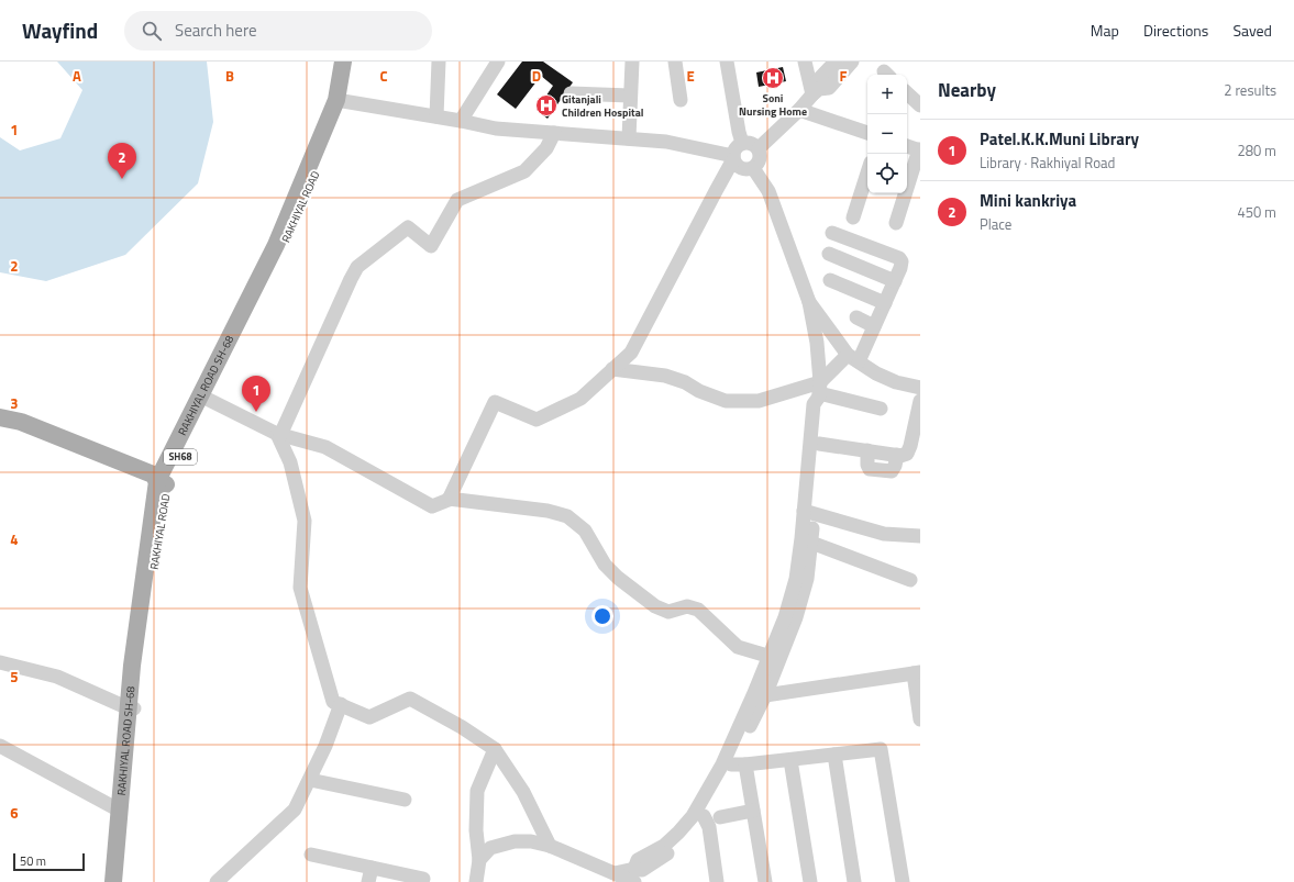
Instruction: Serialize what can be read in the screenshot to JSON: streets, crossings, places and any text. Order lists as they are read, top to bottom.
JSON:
{
  "streets": {
    "main road": ["RAKHIYAL ROAD", "RAKHIYAL ROAD SH-68", "SH68"]
  },
  "crossings": [
    ["RAKHIYAL ROAD", "RAKHIYAL ROAD SH-68"],
    ["RAKHIYAL ROAD", "SH68"],
    ["RAKHIYAL ROAD SH-68", "SH68"]
  ],
  "places": {
    "hospital": ["Soni Nursing Home", "Gitanjali Children Hospital"]
  },
  "scale_bar": "50 m",
  "page": {
    "header": "Wayfind",
    "search": "Search here",
    "nav": ["Map", "Directions", "Saved"],
    "heading": ["Nearby", "2 results"],
    "map_buttons": ["+", "−"],
    "list": [
      {
        "mark": "1",
        "name": "Patel.K.K.Muni Library",
        "note": "Library · Rakhiyal Road",
        "value": "280 m"
      },
      {
        "mark": "2",
        "name": "Mini kankriya",
        "note": "Place",
        "value": "450 m"
      }
    ],
    "pins": ["2", "1"],
    "scale": "50 m"
  },
  "grid": {
    "columns": [
      "A",
      "B",
      "C",
      "D",
      "E",
      "F"
    ],
    "rows": [
      "1",
      "2",
      "3",
      "4",
      "5",
      "6"
    ]
  }
}
